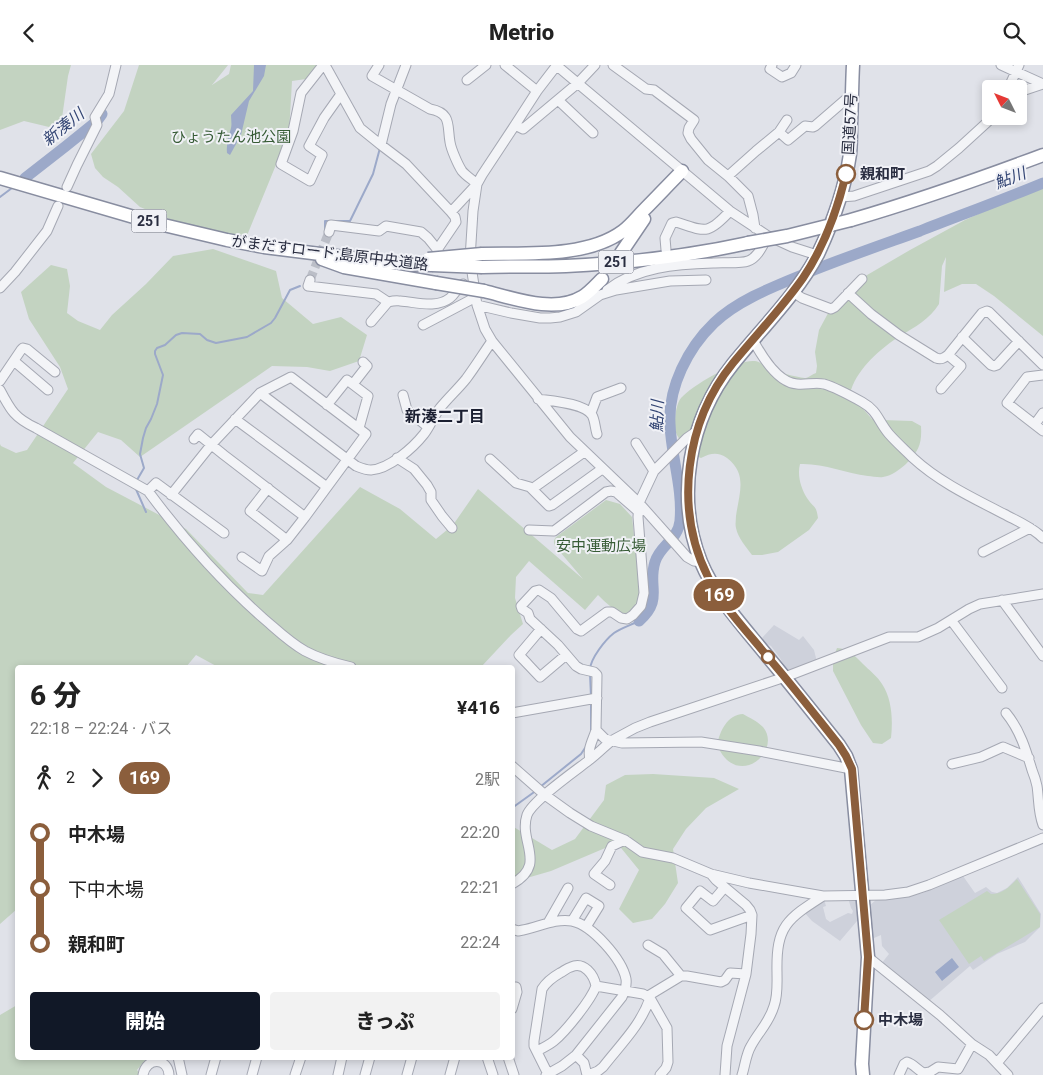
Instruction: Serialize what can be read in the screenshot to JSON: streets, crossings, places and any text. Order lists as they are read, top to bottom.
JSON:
{
  "streets": {
    "highway": ["国道57号", "251", "がまだすロード;島原中央道路"]
  },
  "districts": ["新湊二丁目"],
  "water": ["新湊川", "鮎川"],
  "parks": ["ひょうたん池公園", "安中運動広場"],
  "places": ["親和町", "中木場"],
  "lines": ["bus line 169"],
  "north": "top left",
  "page": {
    "header": "Metrio",
    "on_map": "169",
    "heading": ["6 分", "22:18 – 22:24 · バス", "¥416"],
    "legs": ["2", "169", "2駅"],
    "list": [
      {
        "name": "中木場",
        "value": "22:20"
      },
      {
        "name": "下中木場",
        "value": "22:21"
      },
      {
        "name": "親和町",
        "value": "22:24"
      }
    ],
    "buttons": ["開始", "きっぷ"]
  }
}
